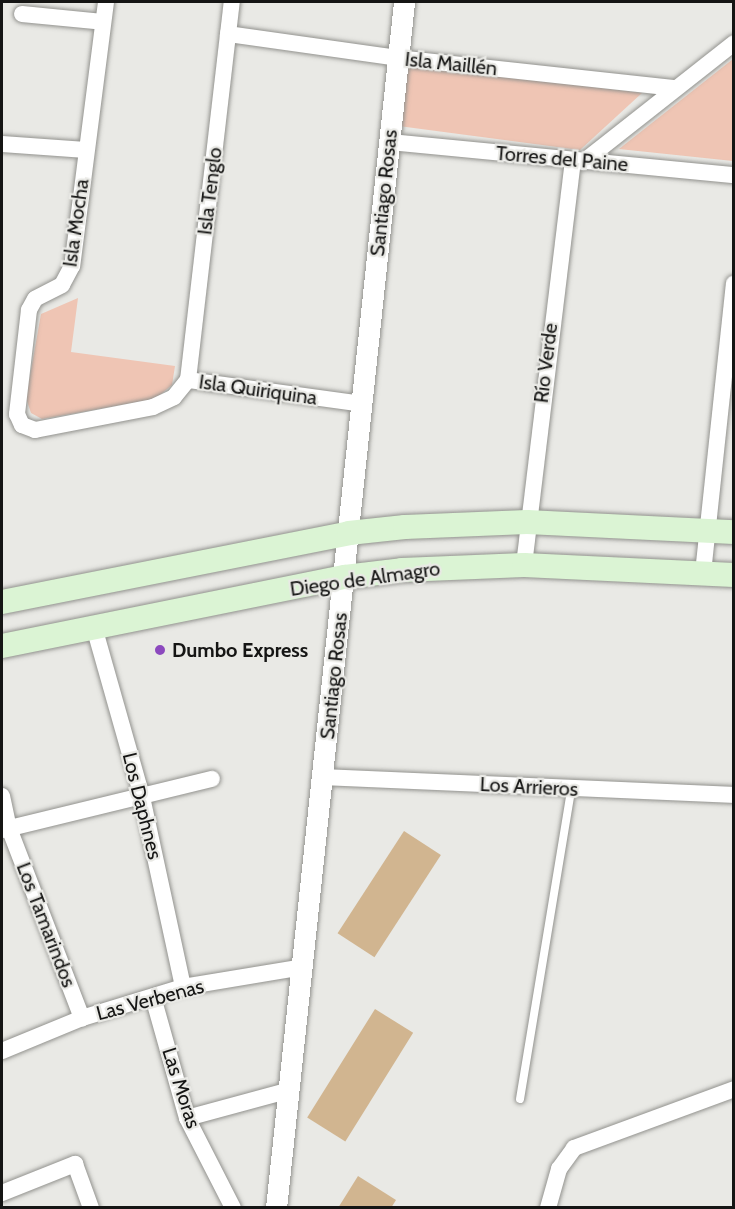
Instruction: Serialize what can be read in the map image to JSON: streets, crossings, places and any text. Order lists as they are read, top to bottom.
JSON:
{
  "streets": {
    "main road": ["Diego de Almagro"],
    "street": [
      "Isla Maillén",
      "Torres del Paine",
      "Isla Tenglo",
      "Santiago Rosas",
      "Isla Mocha",
      "Río Verde",
      "Isla Quiriquina",
      "Los Arrieros",
      "Los Daphnes",
      "Los Tamarindos",
      "Las Verbenas",
      "Las Moras"
    ]
  },
  "crossings": [
    ["Isla Maillén", "Isla Tenglo"],
    ["Isla Maillén", "Santiago Rosas"],
    ["Torres del Paine", "Santiago Rosas"],
    ["Torres del Paine", "Río Verde"],
    ["Isla Tenglo", "Isla Quiriquina"],
    ["Santiago Rosas", "Isla Quiriquina"],
    ["Santiago Rosas", "Diego de Almagro"],
    ["Santiago Rosas", "Los Arrieros"],
    ["Santiago Rosas", "Las Verbenas"],
    ["Isla Mocha", "Isla Quiriquina"],
    ["Río Verde", "Diego de Almagro"],
    ["Diego de Almagro", "Los Daphnes"],
    ["Los Daphnes", "Las Verbenas"],
    ["Los Tamarindos", "Las Verbenas"],
    ["Las Verbenas", "Las Moras"]
  ],
  "places": ["Dumbo Express"]
}
